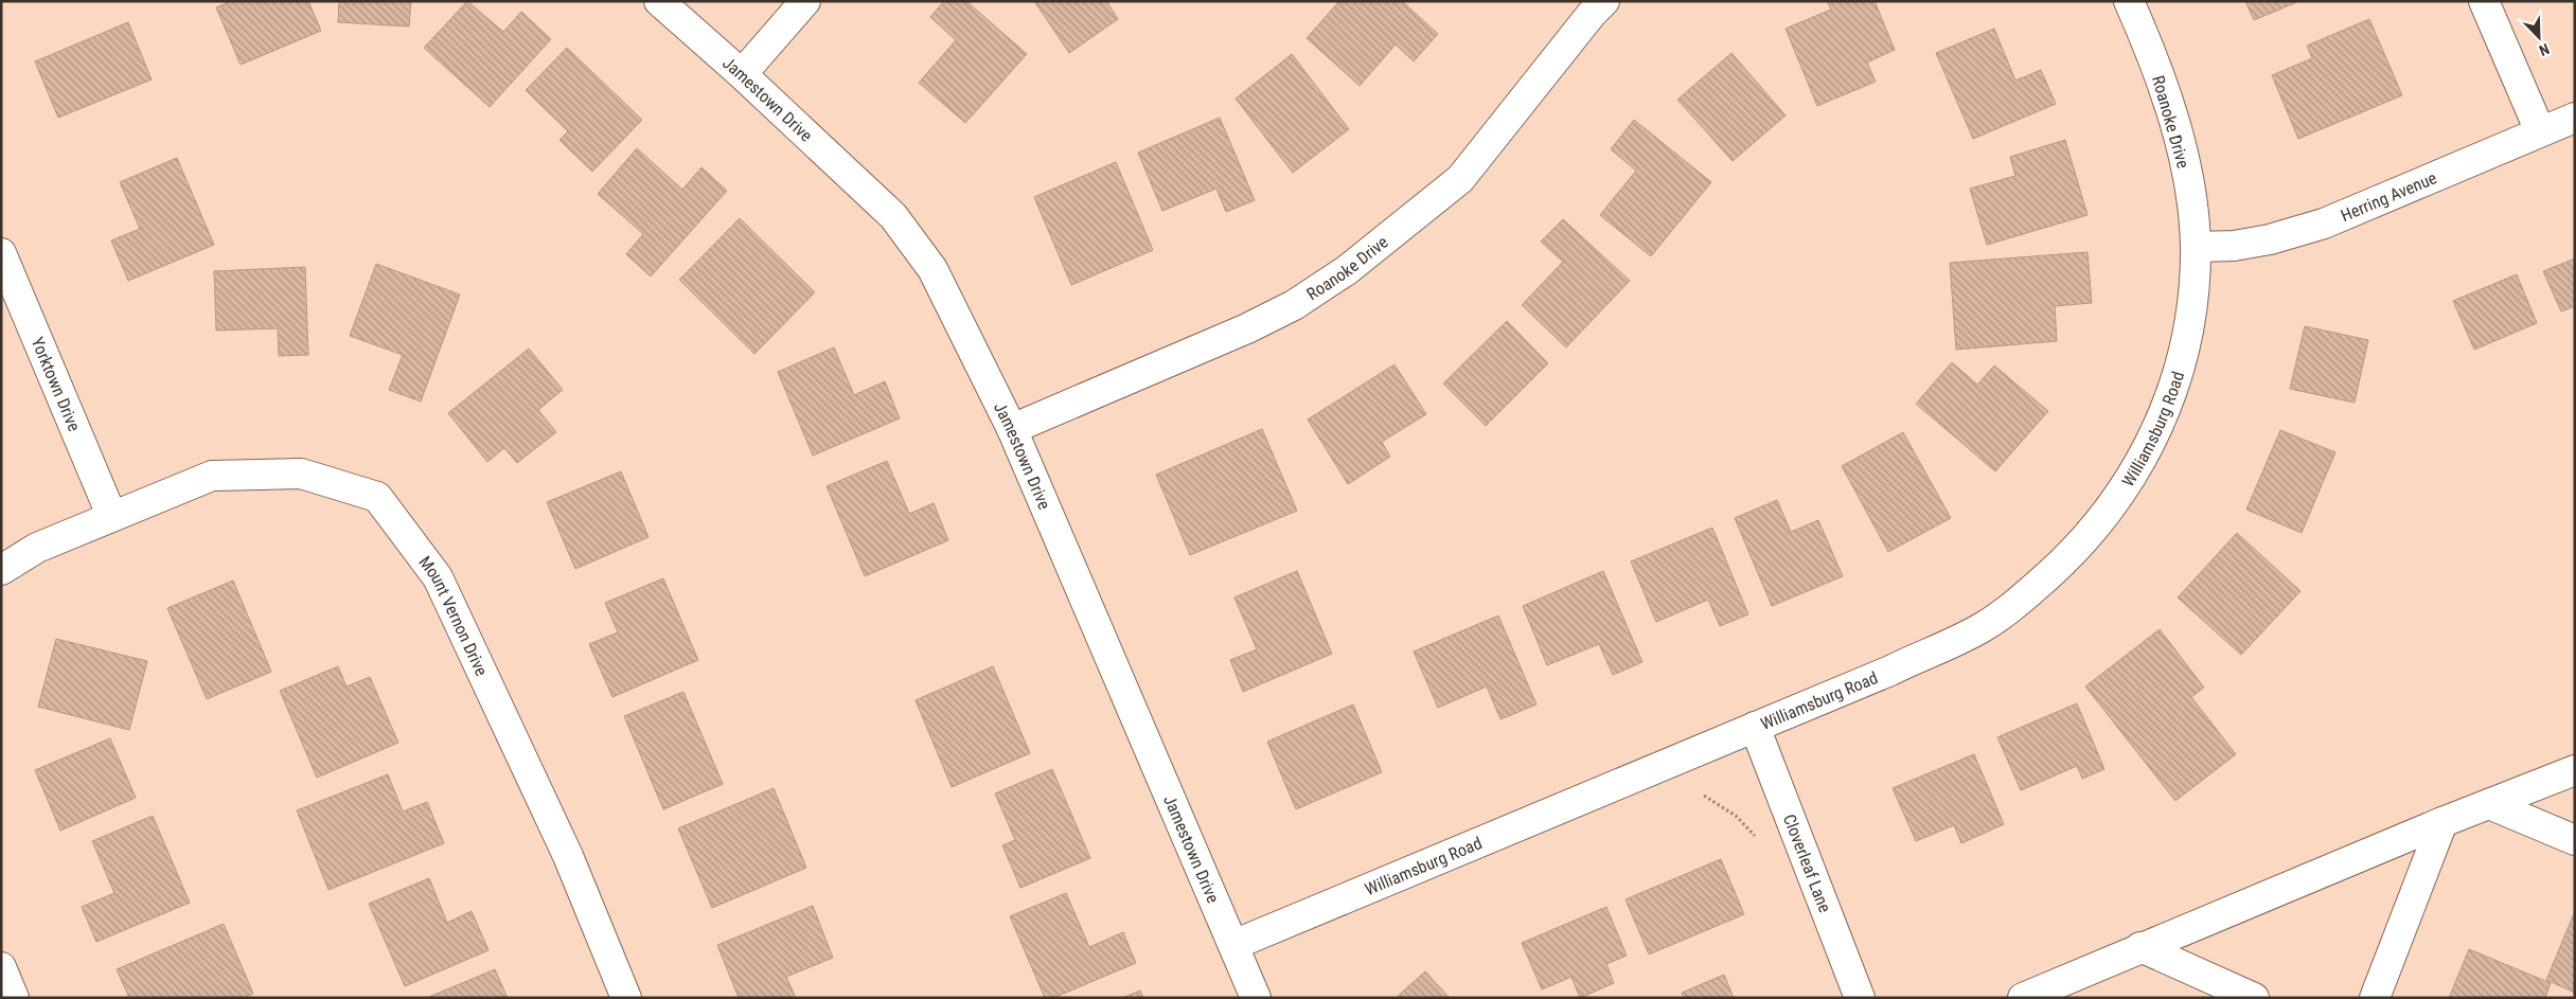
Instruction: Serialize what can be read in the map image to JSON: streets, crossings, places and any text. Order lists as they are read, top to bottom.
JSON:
{
  "streets": {
    "street": [
      "Jamestown Drive",
      "Roanoke Drive",
      "Herring Avenue",
      "Yorktown Drive",
      "Williamsburg Road",
      "Mount Vernon Drive",
      "Cloverleaf Lane"
    ]
  },
  "crossings": [
    ["Jamestown Drive", "Roanoke Drive"],
    ["Jamestown Drive", "Williamsburg Road"],
    ["Roanoke Drive", "Herring Avenue"],
    ["Roanoke Drive", "Williamsburg Road"],
    ["Herring Avenue", "Williamsburg Road"],
    ["Yorktown Drive", "Mount Vernon Drive"],
    ["Williamsburg Road", "Cloverleaf Lane"]
  ],
  "north": "bottom right"
}
